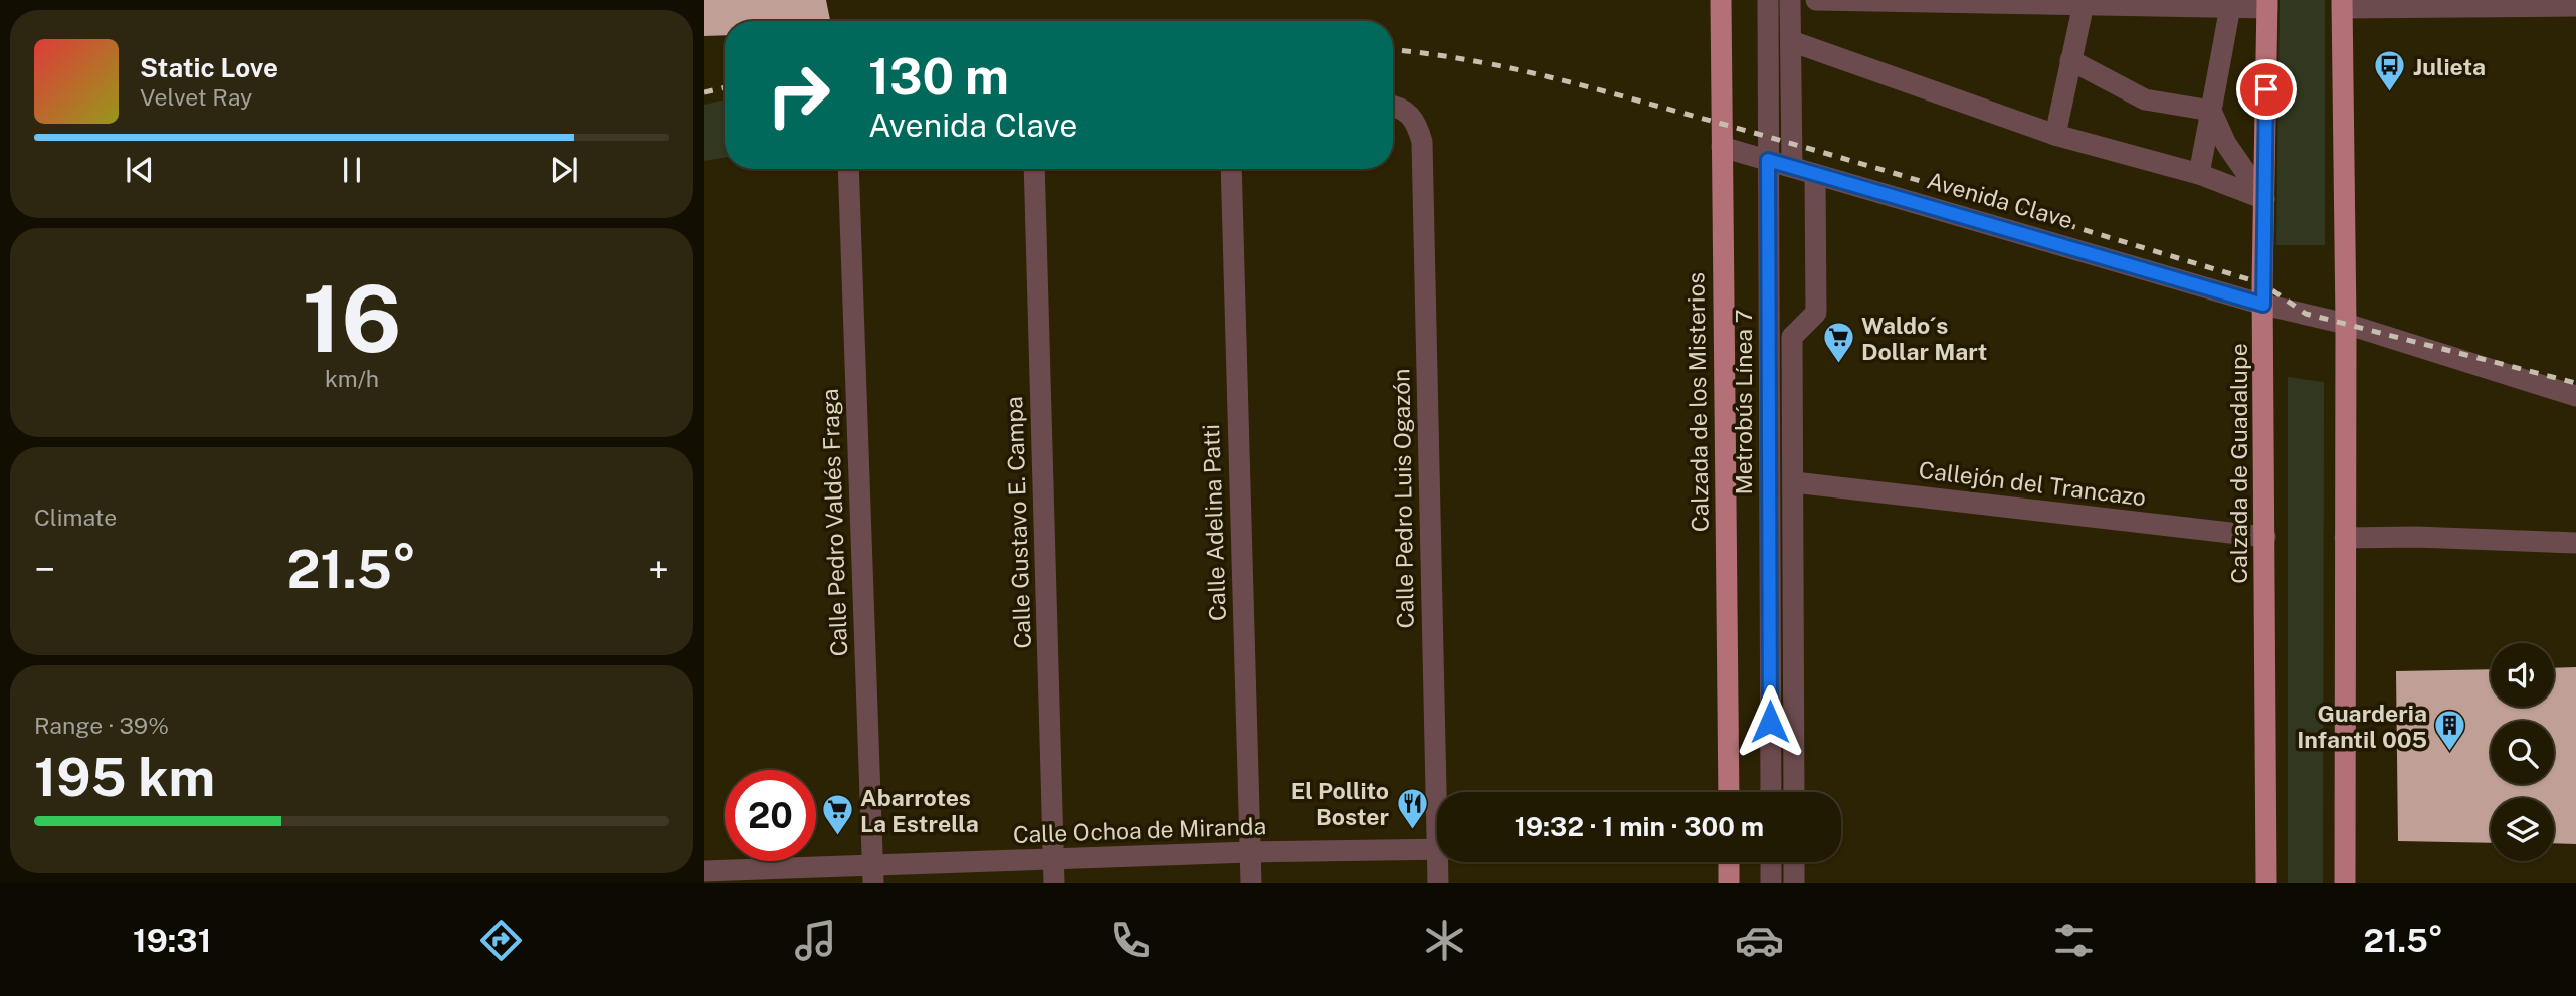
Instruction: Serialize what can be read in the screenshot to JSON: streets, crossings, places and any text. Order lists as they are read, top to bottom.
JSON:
{
  "streets": {
    "main road": ["Calzada de los Misterios", "Calzada de Guadalupe"],
    "street": [
      "Avenida Clave",
      "Metrobús Línea 7",
      "Callejón del Trancazo",
      "Calle Pedro Luis Ogazón",
      "Calle Pedro Valdés Fraga",
      "Calle Gustavo E. Campa",
      "Calle Adelina Patti",
      "Calle Ochoa de Miranda"
    ]
  },
  "crossings": [
    ["Avenida Clave", "Calzada de los Misterios"],
    ["Avenida Clave", "Metrobús Línea 7"],
    ["Avenida Clave", "Calzada de Guadalupe"],
    ["Calzada de Guadalupe", "Callejón del Trancazo"],
    ["Calle Pedro Valdés Fraga", "Calle Ochoa de Miranda"],
    ["Calle Gustavo E. Campa", "Calle Ochoa de Miranda"],
    ["Calle Adelina Patti", "Calle Ochoa de Miranda"]
  ],
  "places": {
    "bus stop": ["Julieta"],
    "supermarket": ["Waldo´s Dollar Mart", "Abarrotes La Estrella"],
    "building": ["Guarderia Infantil 005"],
    "restaurant": ["El Pollito Boster"]
  },
  "page": {
    "turn": ["130 m", "Avenida Clave"],
    "song": ["Static Love", "Velvet Ray"],
    "tile": [
      ["16", "km/h"],
      "Climate",
      ["Range · 39%", "195 km"]
    ],
    "heat": ["−", "21.5°", "+"],
    "limit": "20",
    "trip": "19:32 · 1 min · 300 m",
    "tabs": ["19:31", "21.5°"]
  }
}
